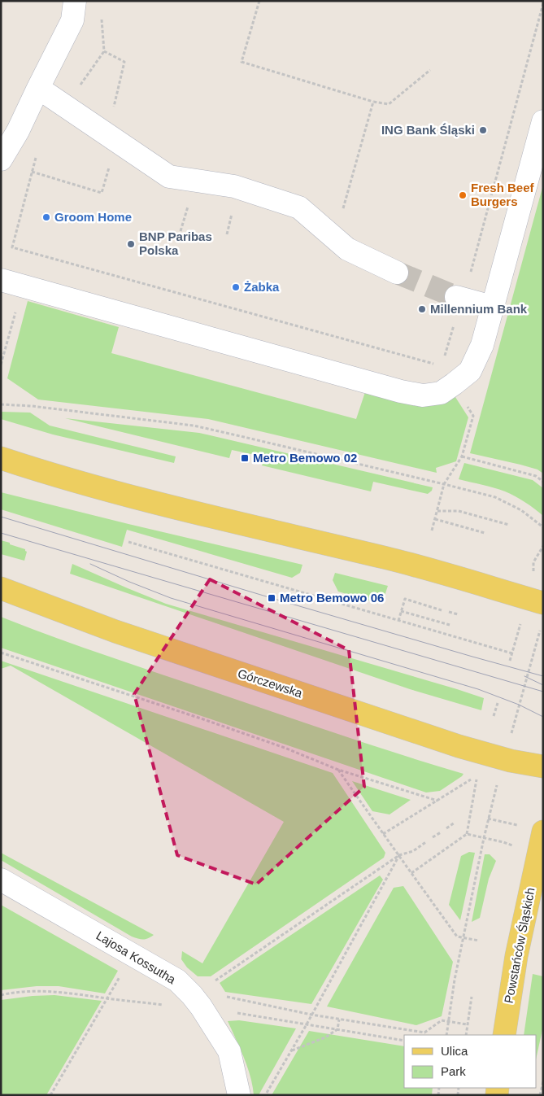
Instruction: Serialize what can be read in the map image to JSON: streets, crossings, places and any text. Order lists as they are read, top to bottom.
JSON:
{
  "streets": {
    "main road": ["Górczewska", "Powstańców Śląskich"],
    "street": ["Lajosa Kossutha"]
  },
  "places": {
    "other": [
      "ING Bank Śląski",
      "Fresh Beef Burgers",
      "Groom Home",
      "BNP Paribas Polska",
      "Żabka",
      "Millennium Bank"
    ],
    "transit": ["Metro Bemowo 02", "Metro Bemowo 06"]
  },
  "legend": ["Ulica", "Park"]
}
